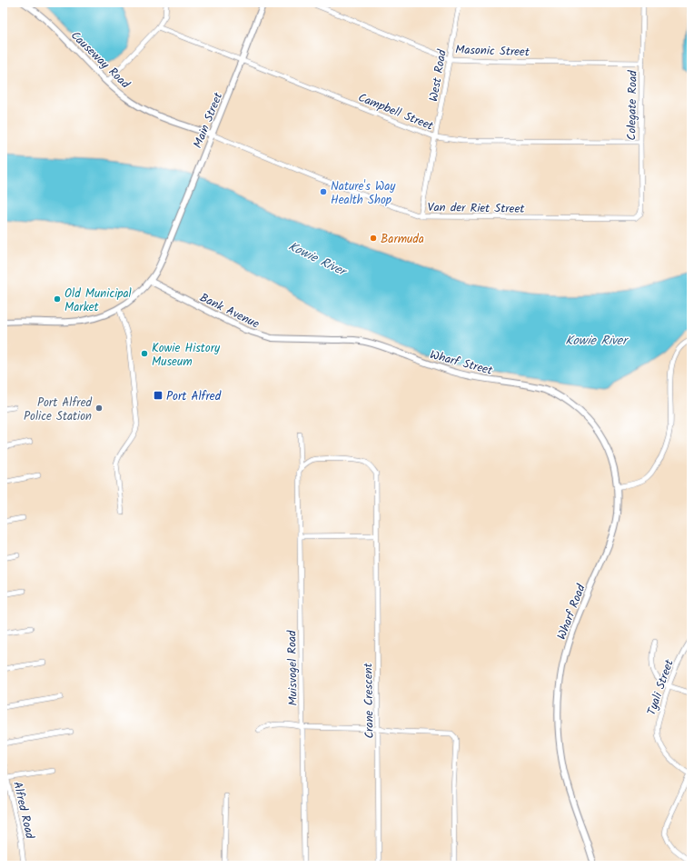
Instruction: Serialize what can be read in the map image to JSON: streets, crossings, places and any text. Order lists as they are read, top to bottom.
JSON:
{
  "streets": {
    "street": [
      "Masonic Street",
      "Causeway Road",
      "West Road",
      "Colegate Road",
      "Campbell Street",
      "Main Street",
      "Van der Riet Street",
      "Bank Avenue",
      "Wharf Street",
      "Wharf Road",
      "Muisvogel Road",
      "Tyali Street",
      "Crane Crescent",
      "Alfred Road"
    ]
  },
  "crossings": [
    ["Masonic Street", "West Road"],
    ["Masonic Street", "Colegate Road"],
    ["Causeway Road", "Main Street"],
    ["Causeway Road", "Van der Riet Street"],
    ["West Road", "Campbell Street"],
    ["West Road", "Van der Riet Street"],
    ["Colegate Road", "Campbell Street"],
    ["Colegate Road", "Van der Riet Street"],
    ["Campbell Street", "Main Street"],
    ["Main Street", "Van der Riet Street"],
    ["Main Street", "Bank Avenue"],
    ["Bank Avenue", "Wharf Street"],
    ["Wharf Street", "Wharf Road"],
    ["Muisvogel Road", "Crane Crescent"]
  ],
  "water": ["Kowie River"],
  "places": {
    "other": [
      "Nature's Way Health Shop",
      "Barmuda",
      "Old Municipal Market",
      "Kowie History Museum",
      "Port Alfred Police Station"
    ],
    "transit": ["Port Alfred"]
  }
}
